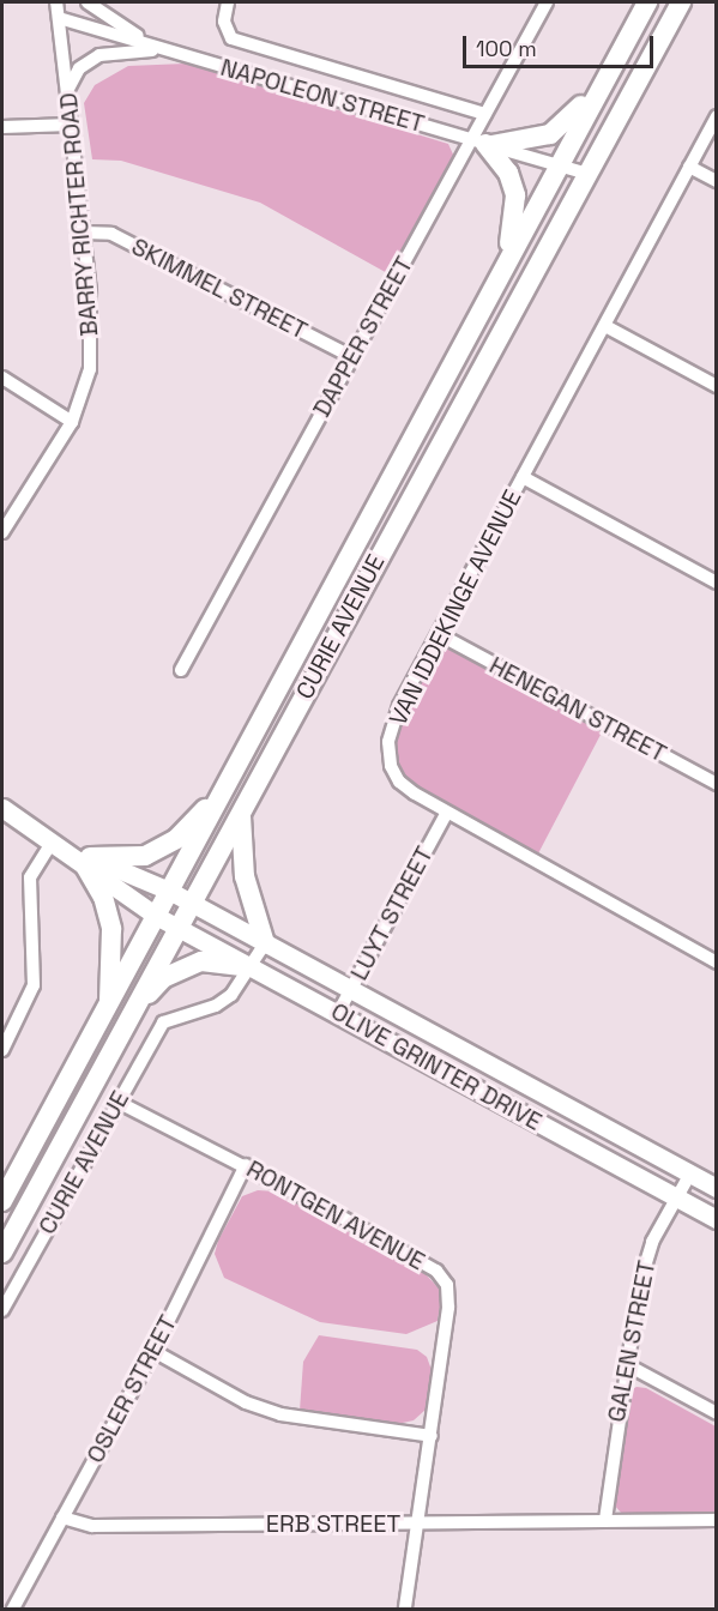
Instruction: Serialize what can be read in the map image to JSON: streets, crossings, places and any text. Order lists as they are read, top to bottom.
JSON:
{
  "streets": {
    "main road": ["CURIE AVENUE"],
    "street": [
      "NAPOLEON STREET",
      "BARRY RICHTER ROAD",
      "SKIMMEL STREET",
      "DAPPER STREET",
      "VAN IDDEKINGE AVENUE",
      "HENEGAN STREET",
      "LUYT STREET",
      "OLIVE GRINTER DRIVE",
      "RONTGEN AVENUE",
      "GALEN STREET",
      "OSLER STREET",
      "ERB STREET"
    ]
  },
  "crossings": [
    ["NAPOLEON STREET", "BARRY RICHTER ROAD"],
    ["NAPOLEON STREET", "DAPPER STREET"],
    ["NAPOLEON STREET", "CURIE AVENUE"],
    ["BARRY RICHTER ROAD", "SKIMMEL STREET"],
    ["SKIMMEL STREET", "DAPPER STREET"],
    ["VAN IDDEKINGE AVENUE", "HENEGAN STREET"],
    ["VAN IDDEKINGE AVENUE", "LUYT STREET"],
    ["CURIE AVENUE", "OLIVE GRINTER DRIVE"],
    ["CURIE AVENUE", "RONTGEN AVENUE"],
    ["LUYT STREET", "OLIVE GRINTER DRIVE"],
    ["OLIVE GRINTER DRIVE", "GALEN STREET"],
    ["RONTGEN AVENUE", "OSLER STREET"],
    ["RONTGEN AVENUE", "ERB STREET"],
    ["GALEN STREET", "ERB STREET"],
    ["OSLER STREET", "ERB STREET"]
  ],
  "scale_bar": "100 m"
}
